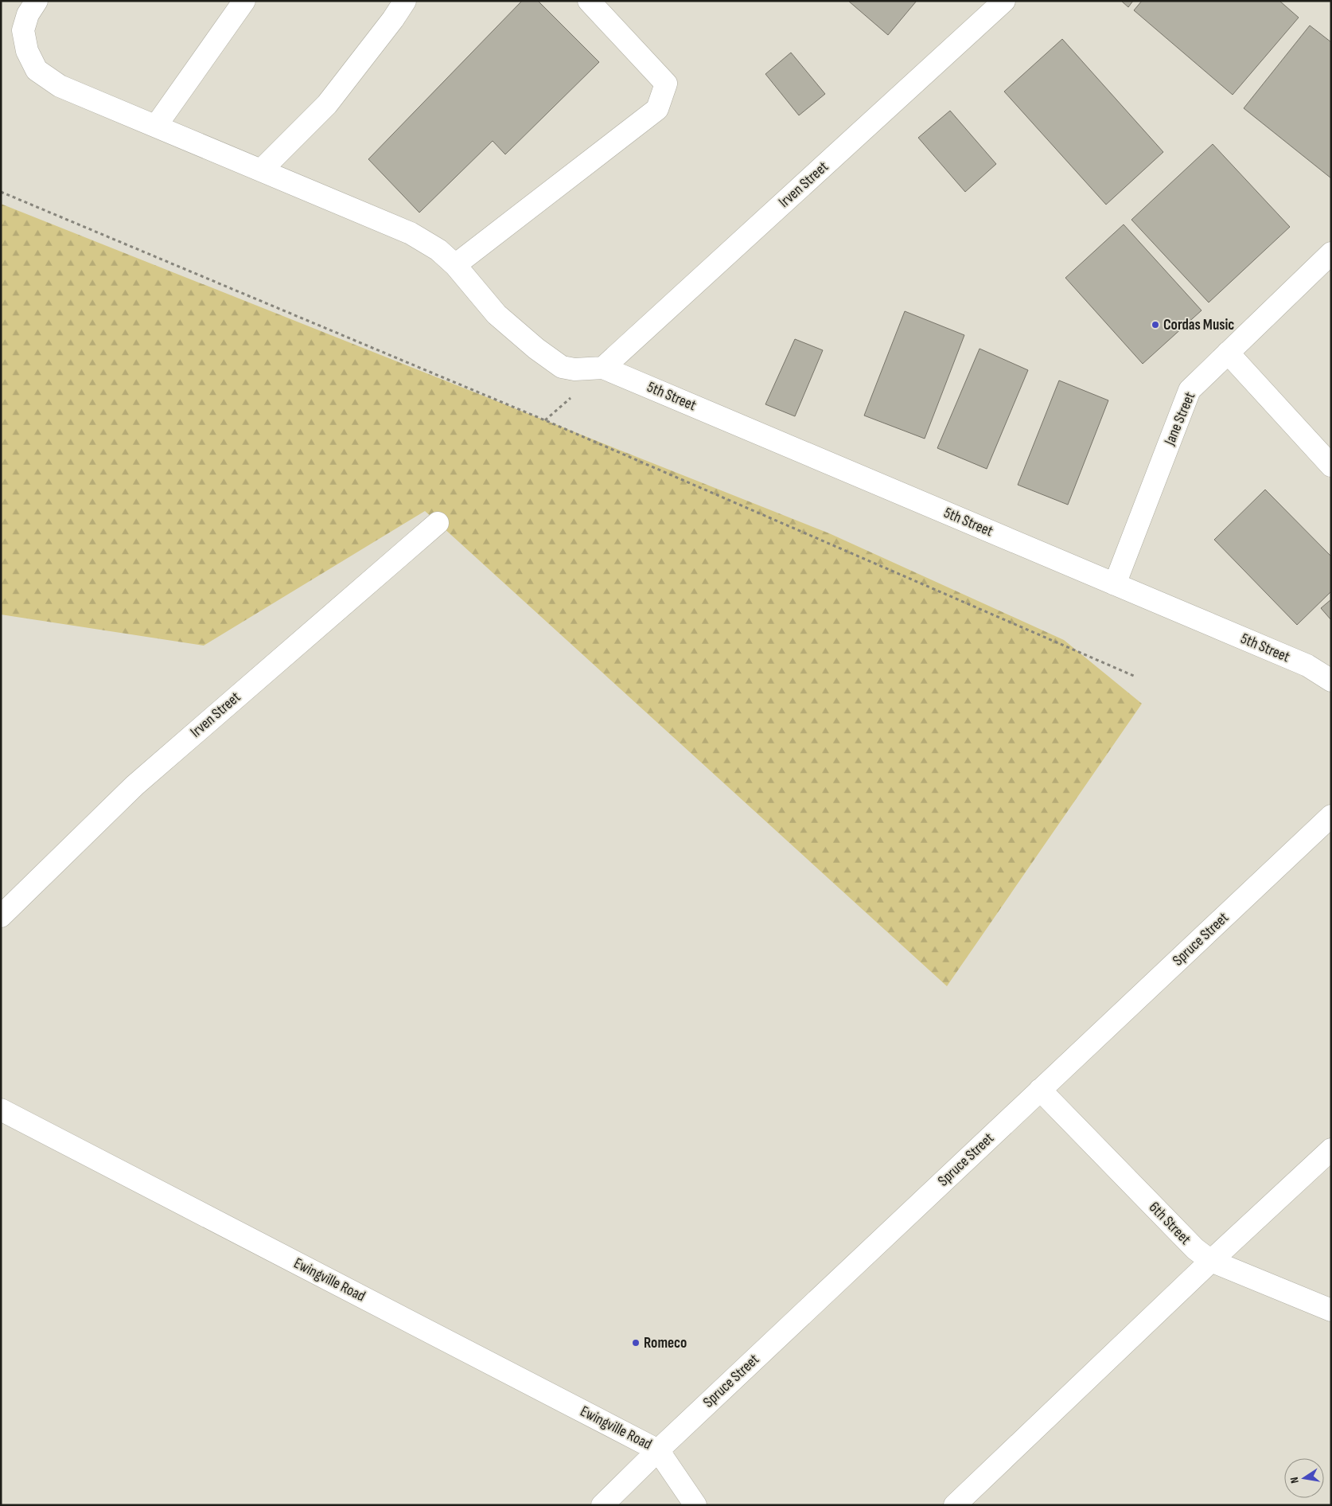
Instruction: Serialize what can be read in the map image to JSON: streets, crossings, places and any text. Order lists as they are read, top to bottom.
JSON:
{
  "streets": {
    "street": [
      "Irven Street",
      "5th Street",
      "Jane Street",
      "Spruce Street",
      "6th Street",
      "Ewingville Road"
    ]
  },
  "crossings": [
    ["Irven Street", "5th Street"],
    ["5th Street", "Jane Street"],
    ["Spruce Street", "6th Street"],
    ["Spruce Street", "Ewingville Road"]
  ],
  "places": ["Cordas Music", "Romeco"],
  "north": "left"
}
